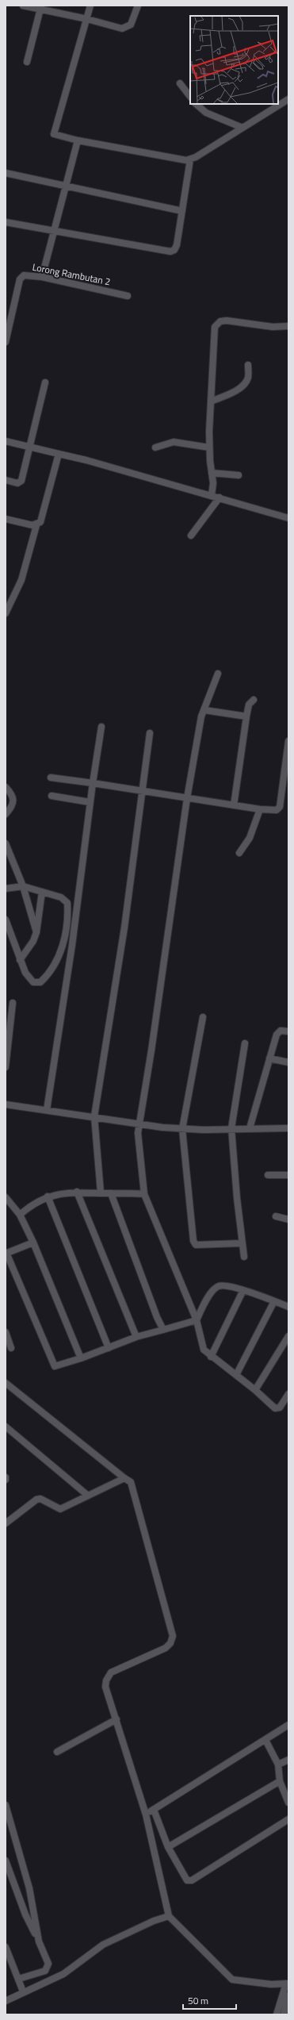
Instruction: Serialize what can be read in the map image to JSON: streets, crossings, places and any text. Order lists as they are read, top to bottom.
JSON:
{
  "streets": {
    "street": ["Lorong Rambutan 2"]
  },
  "scale_bar": "50 m"
}
